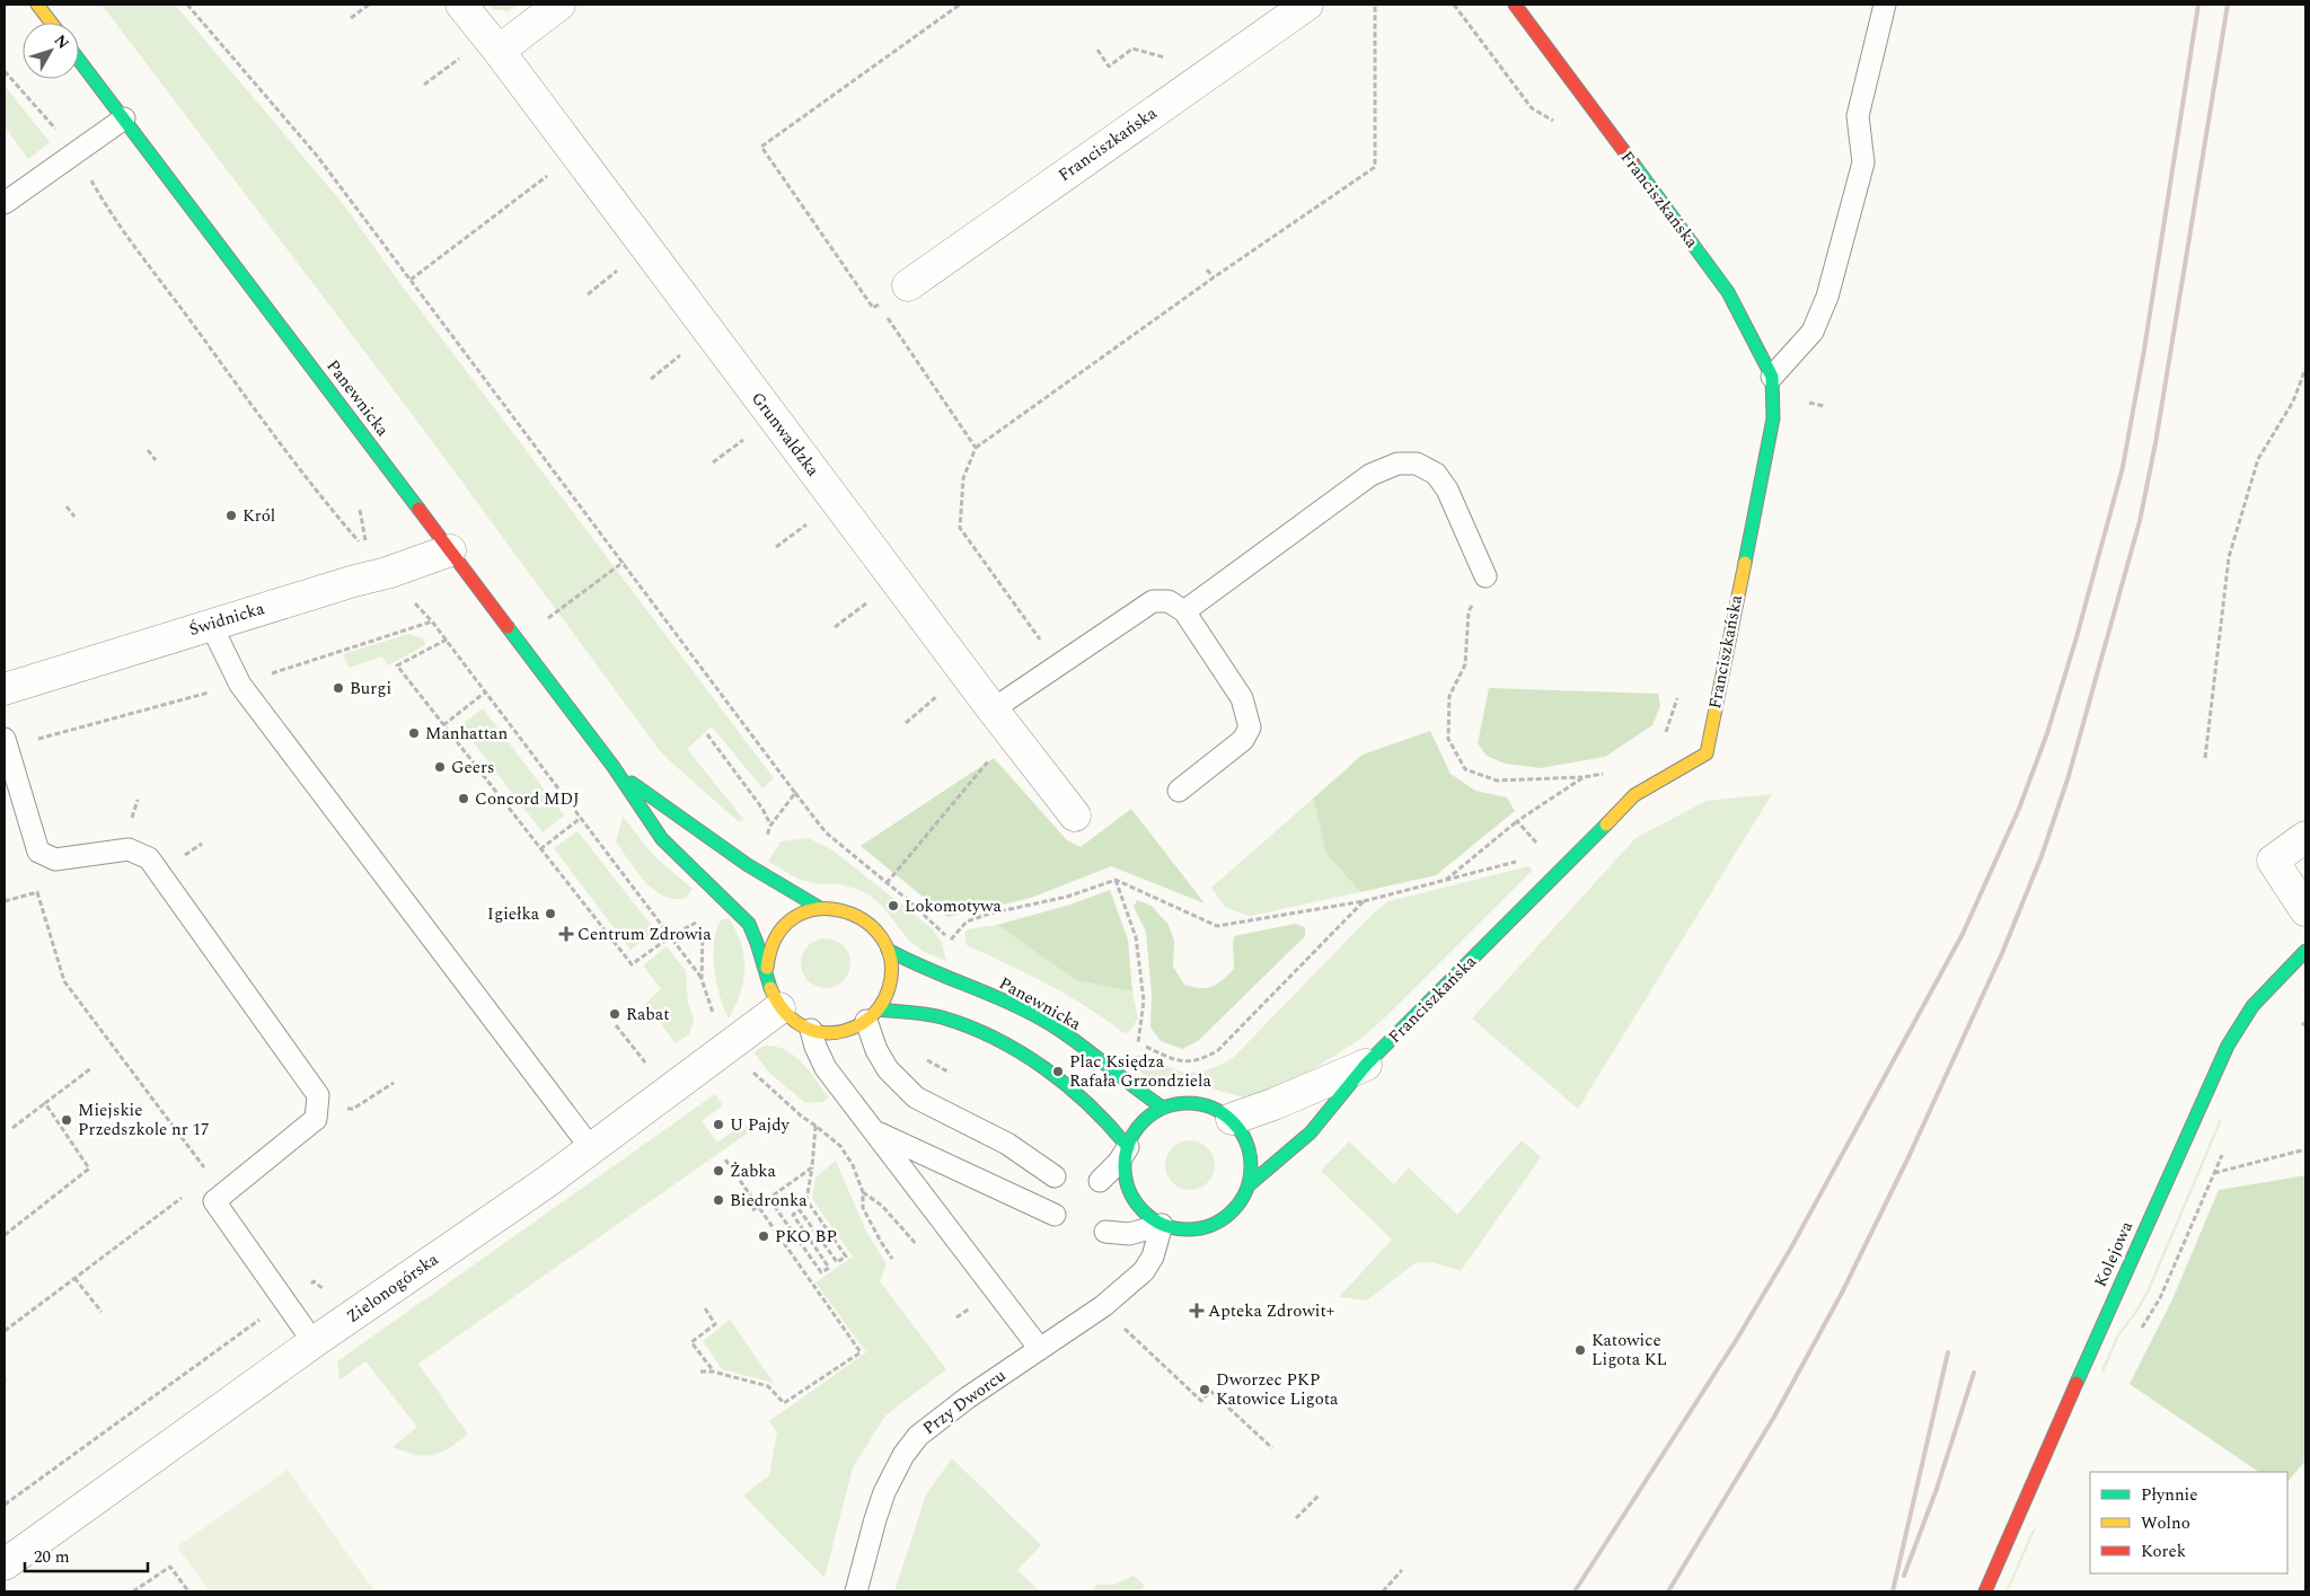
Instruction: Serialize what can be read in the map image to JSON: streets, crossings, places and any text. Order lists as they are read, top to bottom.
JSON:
{
  "streets": {
    "street": [
      "Franciszkańska",
      "Panewnicka",
      "Grunwaldzka",
      "Świdnicka",
      "Kolejowa",
      "Zielonogórska"
    ],
    "lane": ["Przy Dworcu"]
  },
  "crossings": [
    ["Franciszkańska", "Panewnicka"],
    ["Franciszkańska", "Przy Dworcu"],
    ["Panewnicka", "Świdnicka"],
    ["Panewnicka", "Zielonogórska"],
    ["Panewnicka", "Przy Dworcu"]
  ],
  "places": {
    "other": [
      "Król",
      "Burgi",
      "Manhattan",
      "Geers",
      "Concord MDJ",
      "Lokomotywa",
      "Igiełka",
      "Rabat",
      "Plac Księdza Rafała Grzondziela",
      "Miejskie Przedszkole nr 17",
      "U Pajdy",
      "Żabka",
      "Biedronka",
      "PKO BP",
      "Katowice Ligota KL",
      "Dworzec PKP Katowice Ligota"
    ],
    "health": ["Centrum Zdrowia", "Apteka Zdrowit+"]
  },
  "legend": ["Płynnie", "Wolno", "Korek"],
  "scale_bar": "20 m",
  "north": "top right"
}
